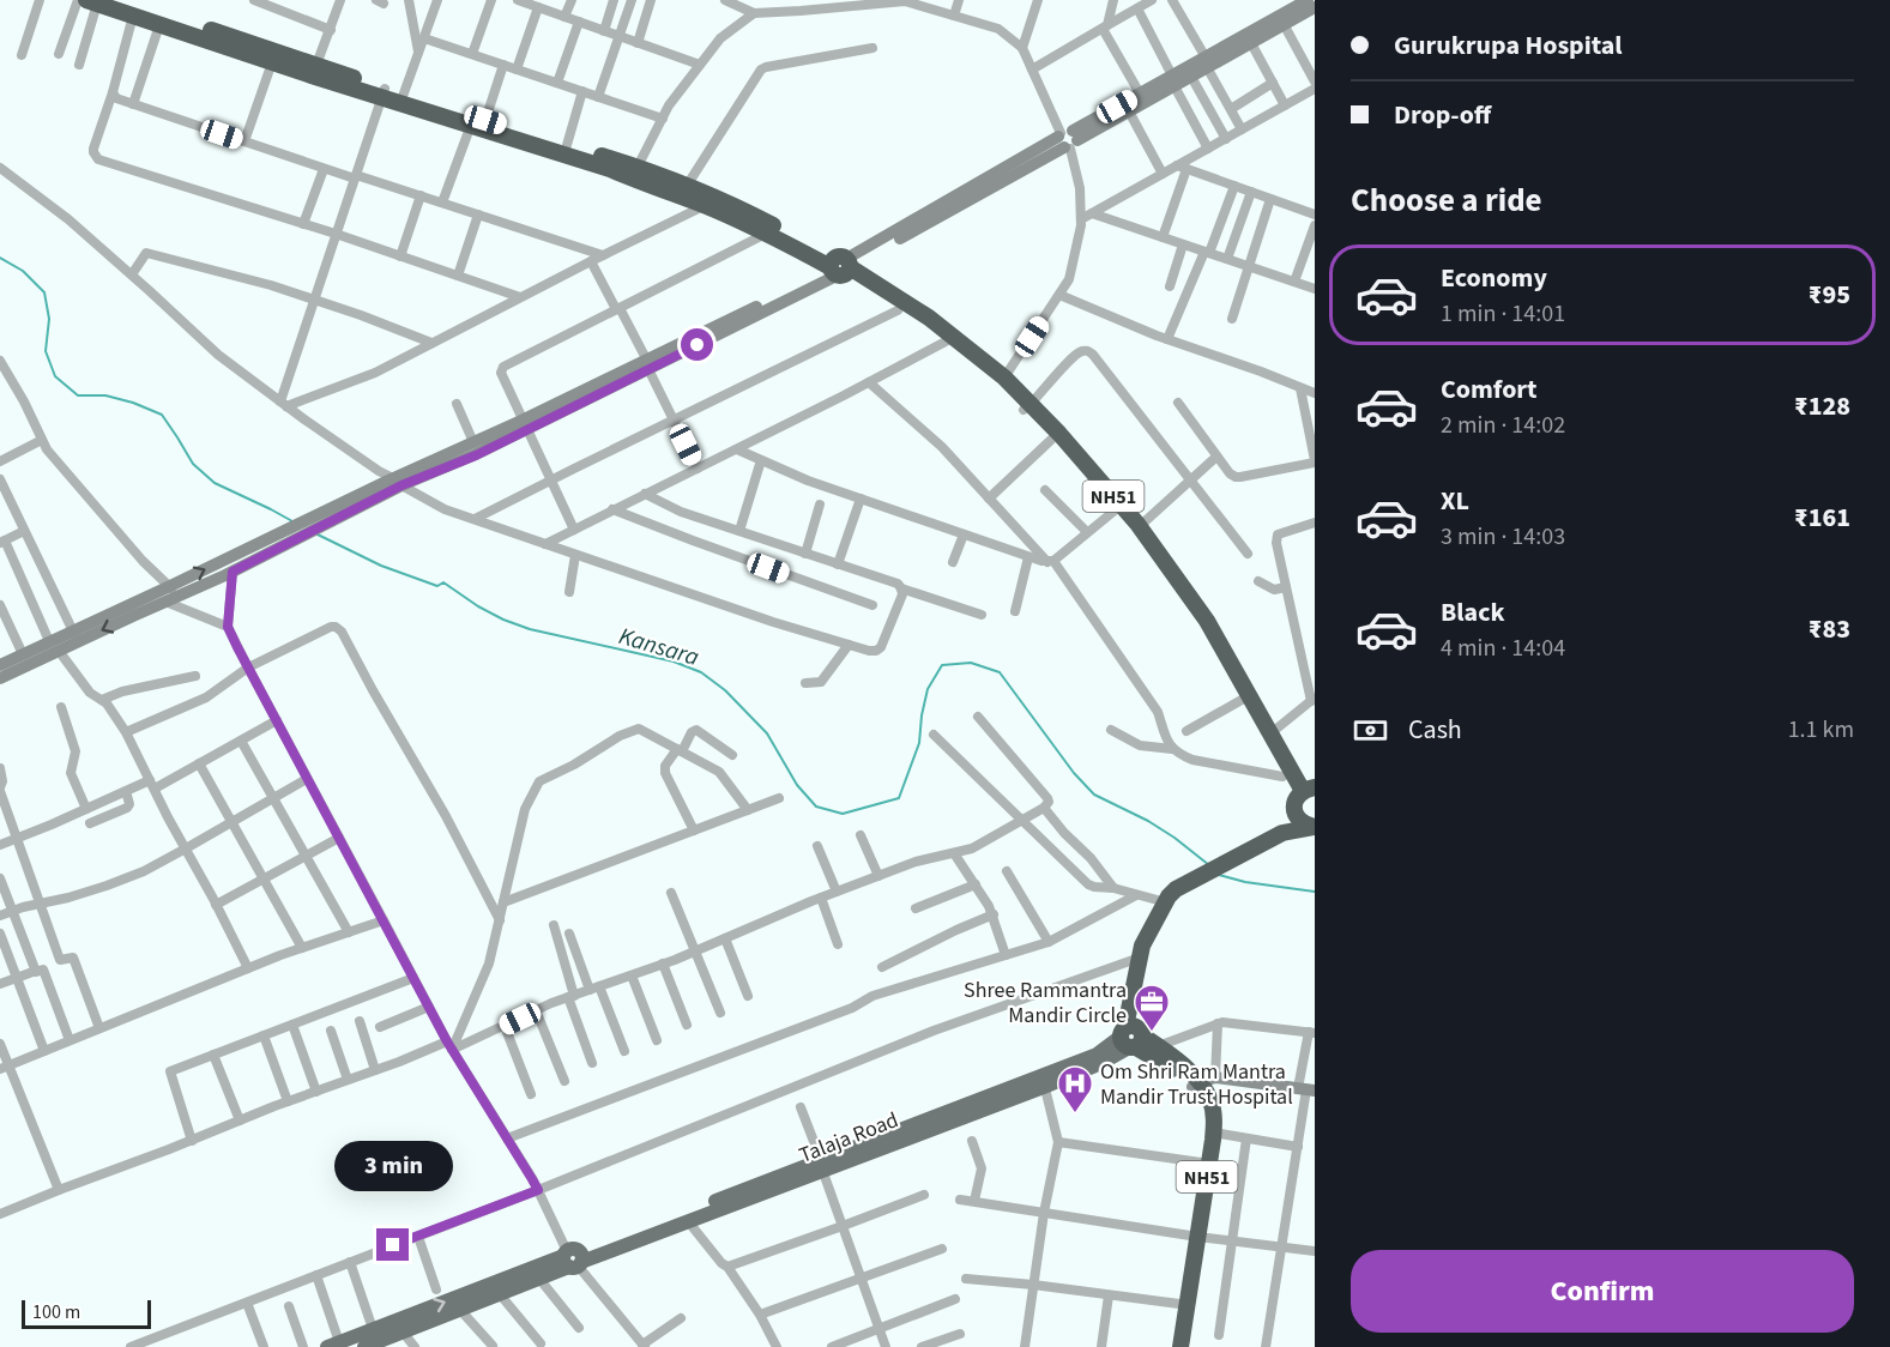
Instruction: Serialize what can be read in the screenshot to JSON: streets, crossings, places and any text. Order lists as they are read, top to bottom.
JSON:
{
  "streets": {
    "highway": ["NH51"],
    "main road": ["Talaja Road"]
  },
  "crossings": [
    ["NH51", "Talaja Road"]
  ],
  "water": ["Kansara"],
  "places": {
    "office": ["Shree Rammantra Mandir Circle"],
    "hospital": ["Om Shri Ram Mantra Mandir Trust Hospital"]
  },
  "scale_bar": "100 m",
  "page": {
    "banner": ["Gurukrupa Hospital", "Drop-off"],
    "heading": "Choose a ride",
    "list": [
      {
        "name": "Economy",
        "note": "1 min · 14:01",
        "value": "₹95"
      },
      {
        "name": "Comfort",
        "note": "2 min · 14:02",
        "value": "₹128"
      },
      {
        "name": "XL",
        "note": "3 min · 14:03",
        "value": "₹161"
      },
      {
        "name": "Black",
        "note": "4 min · 14:04",
        "value": "₹83"
      }
    ],
    "pay": ["Cash", "1.1 km"],
    "bubble": "3 min",
    "buttons": "Confirm",
    "scale": "100 m"
  }
}
